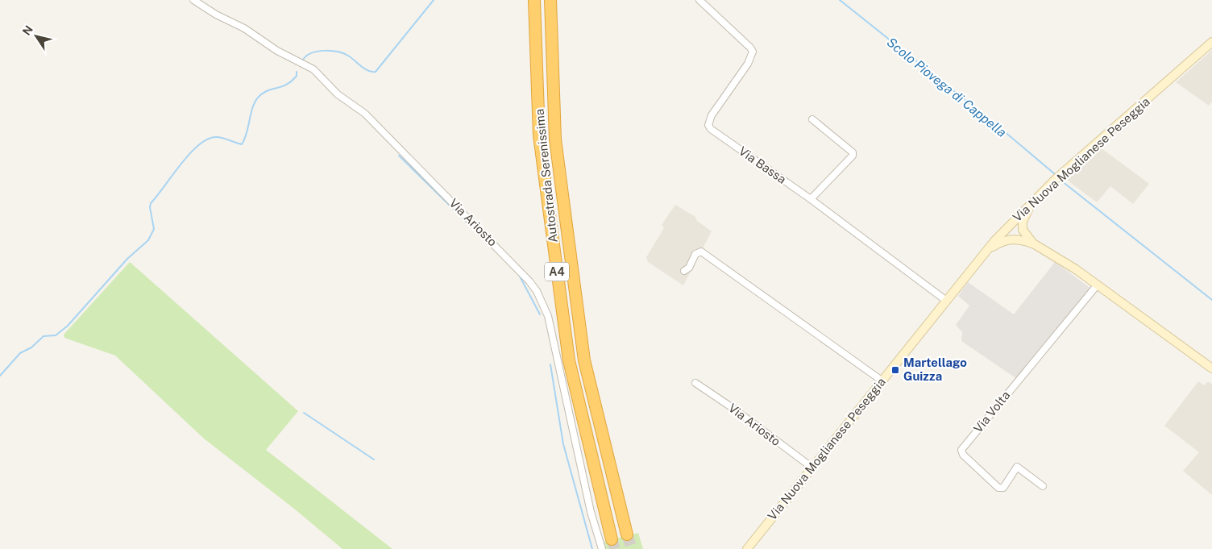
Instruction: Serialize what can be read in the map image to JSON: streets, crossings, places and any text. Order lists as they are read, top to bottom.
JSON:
{
  "streets": {
    "highway": ["Autostrada Serenissima", "A4"],
    "main road": ["Via Nuova Moglianese Peseggia"],
    "street": ["Via Bassa", "Via Ariosto", "Via Volta"]
  },
  "crossings": [
    ["Via Nuova Moglianese Peseggia", "Via Bassa"],
    ["Via Nuova Moglianese Peseggia", "Via Ariosto"]
  ],
  "water": ["Scolo Piovega di Cappella"],
  "places": {
    "transit": ["Martellago Guizza"]
  },
  "north": "top left"
}
